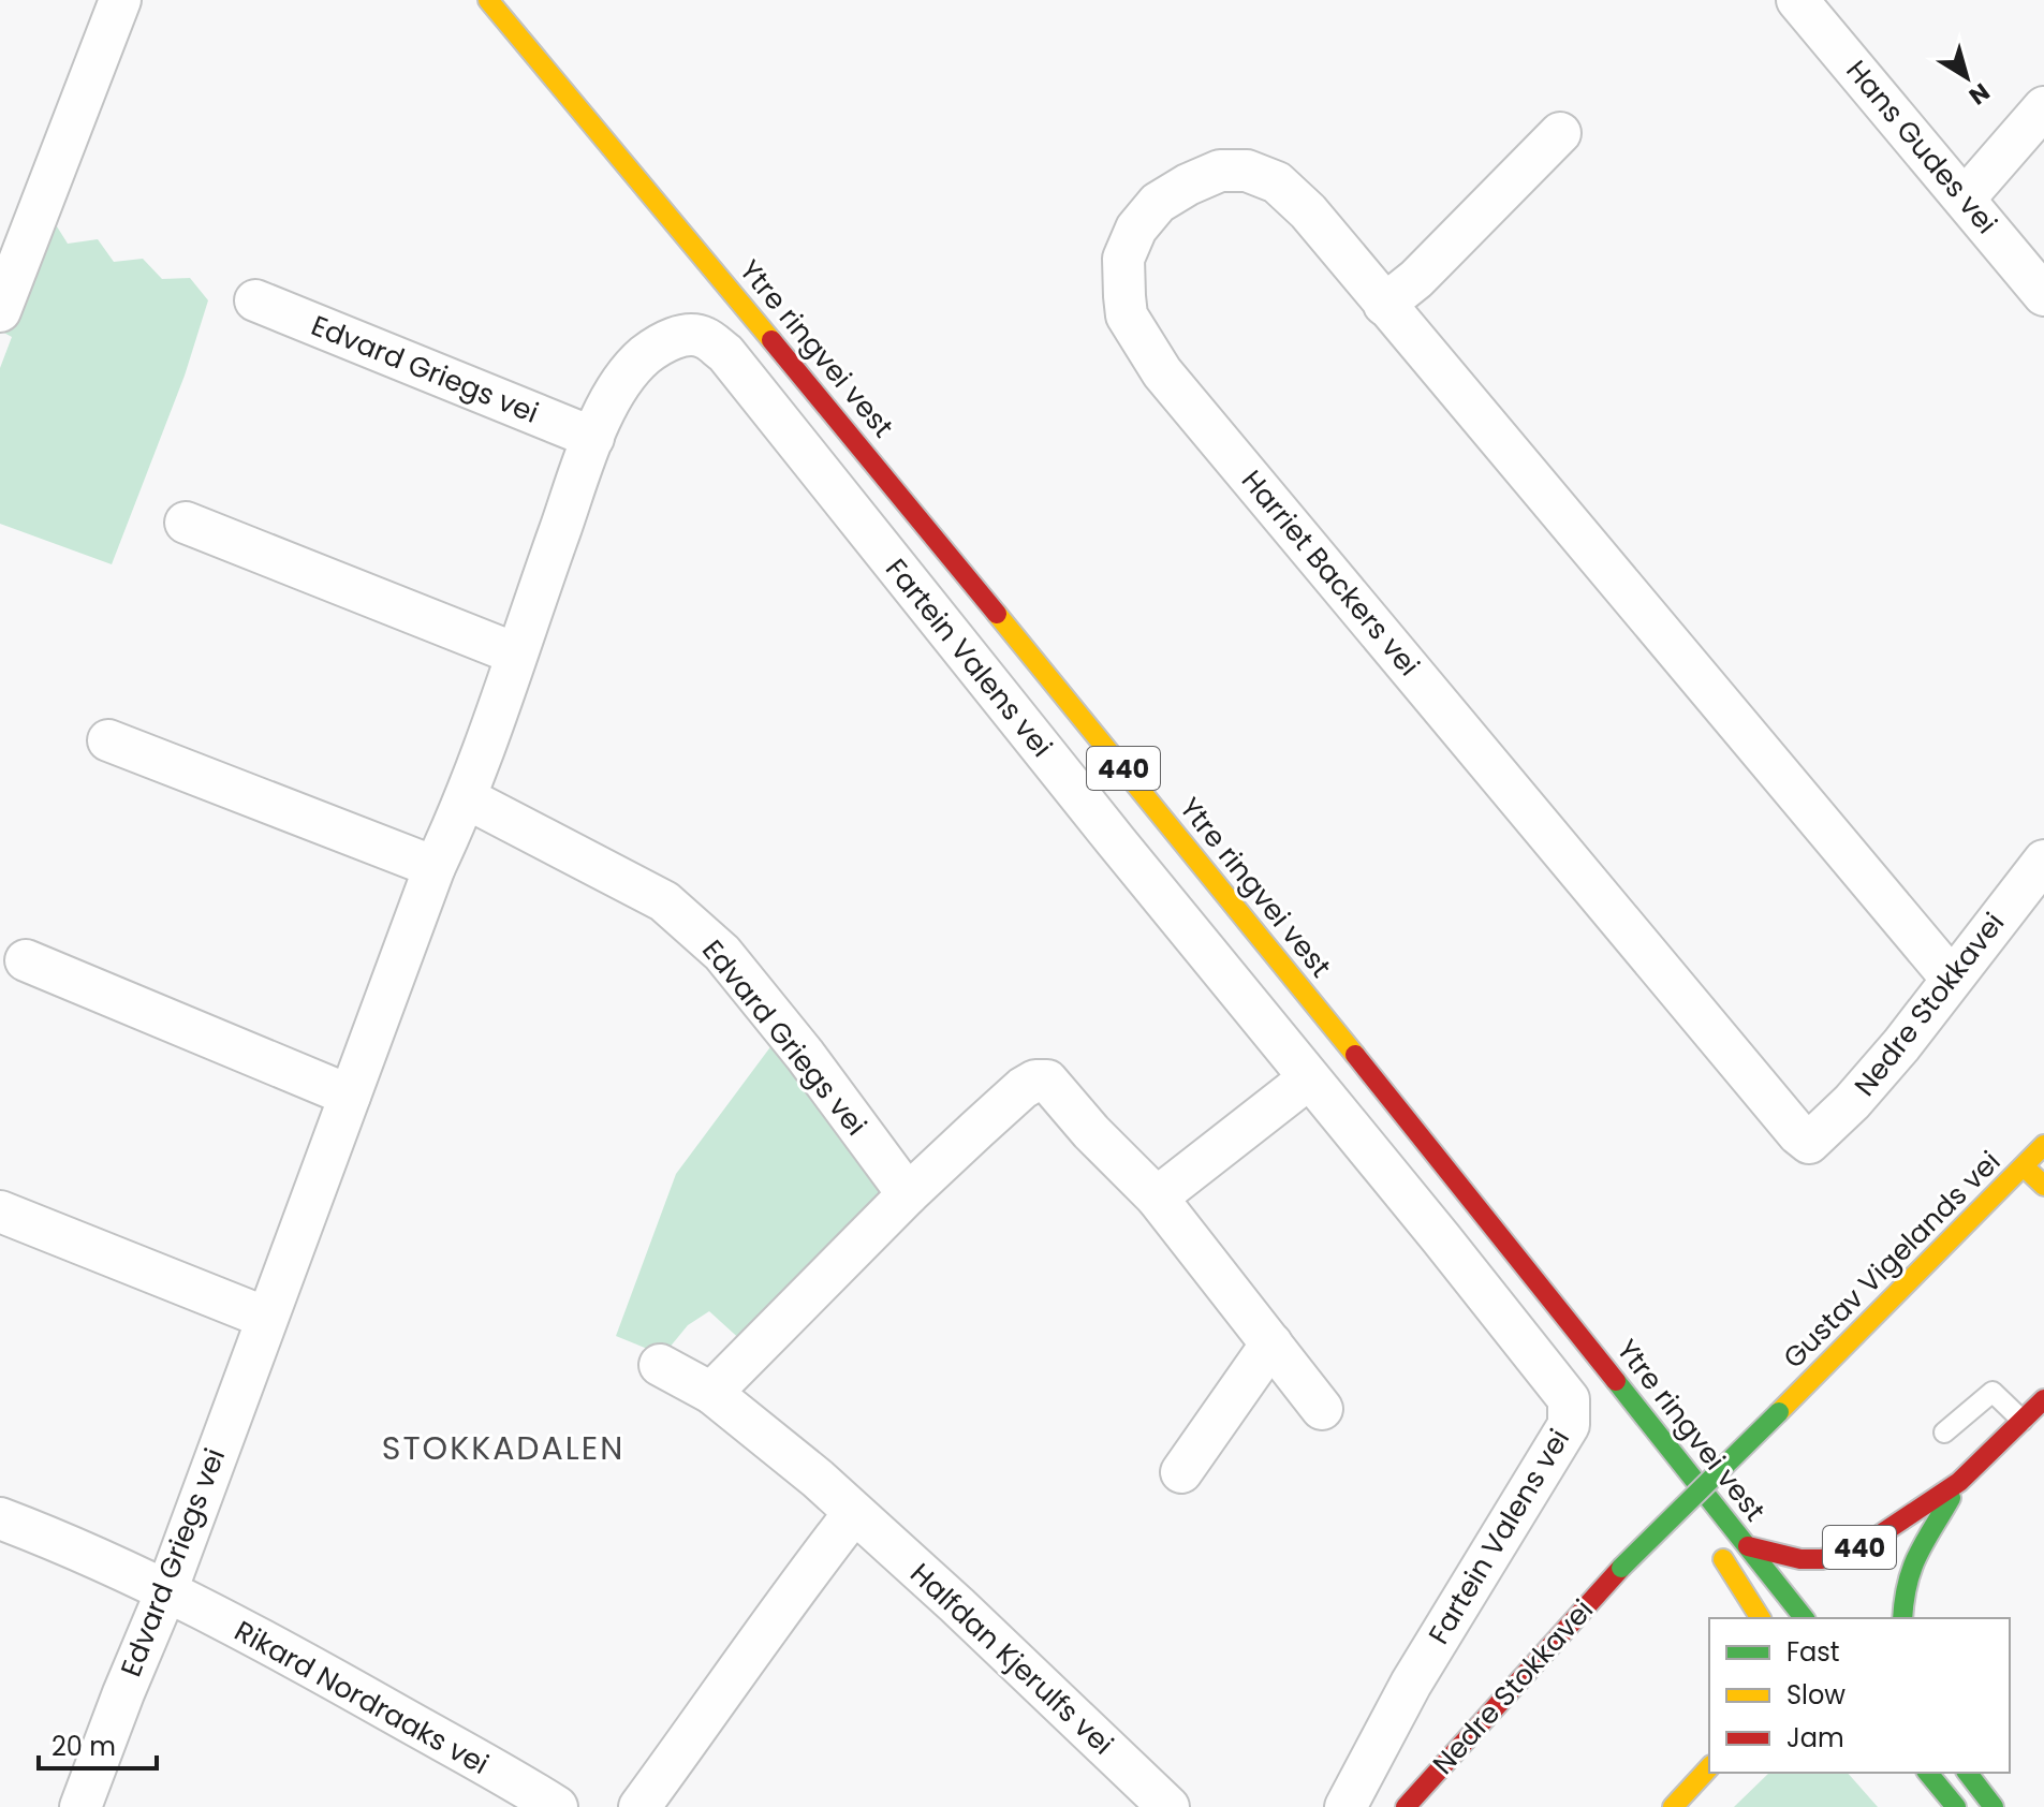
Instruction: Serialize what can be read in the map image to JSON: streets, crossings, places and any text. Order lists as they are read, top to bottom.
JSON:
{
  "streets": {
    "main road": [
      "Ytre ringvei vest",
      "440",
      "Nedre Stokkavei",
      "Gustav Vigelands vei"
    ],
    "street": [
      "Hans Gudes vei",
      "Edvard Griegs vei",
      "Harriet Backers vei",
      "Fartein Valens vei",
      "Halfdan Kjerulfs vei",
      "Rikard Nordraaks vei"
    ]
  },
  "crossings": [
    ["Ytre ringvei vest", "440"],
    ["Edvard Griegs vei", "Fartein Valens vei"],
    ["Edvard Griegs vei", "Rikard Nordraaks vei"],
    ["Harriet Backers vei", "Nedre Stokkavei"],
    ["Nedre Stokkavei", "Gustav Vigelands vei"]
  ],
  "districts": ["STOKKADALEN"],
  "legend": ["Fast", "Slow", "Jam"],
  "scale_bar": "20 m",
  "north": "bottom right"
}
